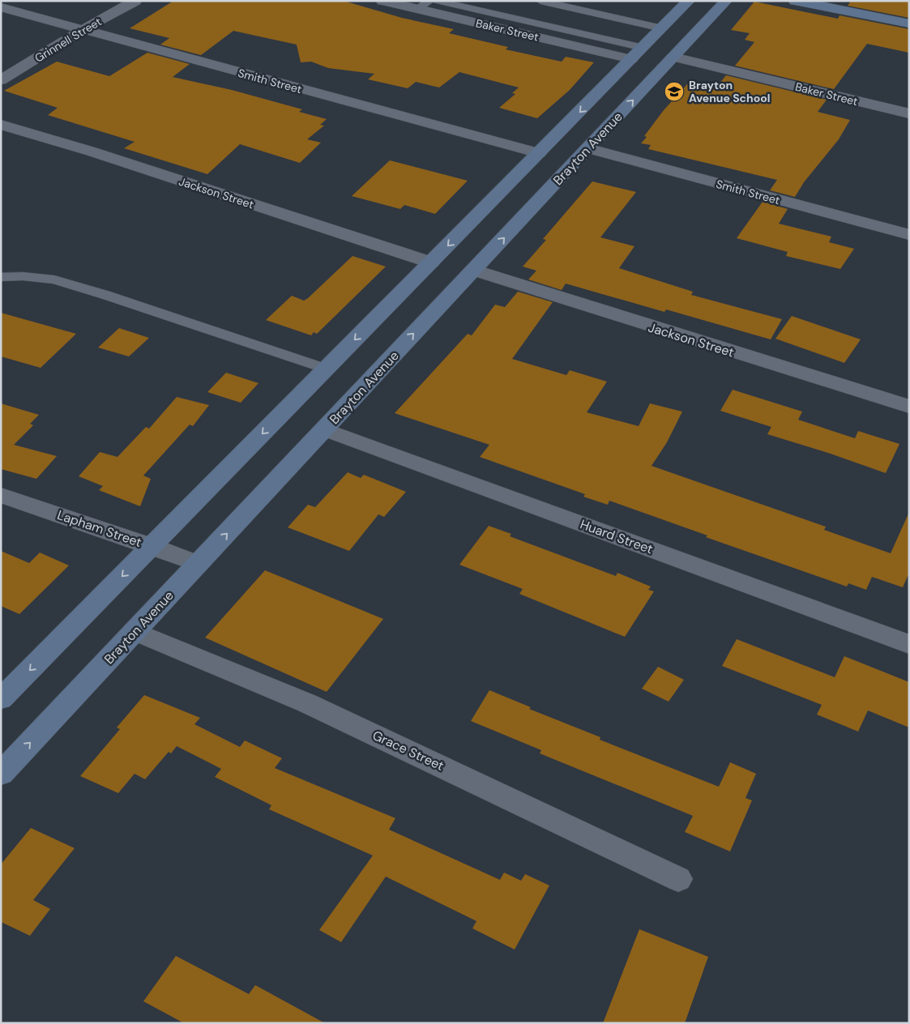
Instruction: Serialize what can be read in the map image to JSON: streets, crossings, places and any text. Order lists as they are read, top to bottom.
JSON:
{
  "streets": {
    "main road": ["Brayton Avenue"],
    "street": [
      "Baker Street",
      "Grinnell Street",
      "Smith Street",
      "Jackson Street",
      "Lapham Street",
      "Huard Street",
      "Grace Street"
    ]
  },
  "crossings": [
    ["Baker Street", "Brayton Avenue"],
    ["Grinnell Street", "Smith Street"],
    ["Smith Street", "Brayton Avenue"],
    ["Brayton Avenue", "Jackson Street"],
    ["Brayton Avenue", "Lapham Street"],
    ["Brayton Avenue", "Huard Street"],
    ["Brayton Avenue", "Grace Street"]
  ],
  "places": {
    "school or university": ["Brayton Avenue School"]
  }
}
